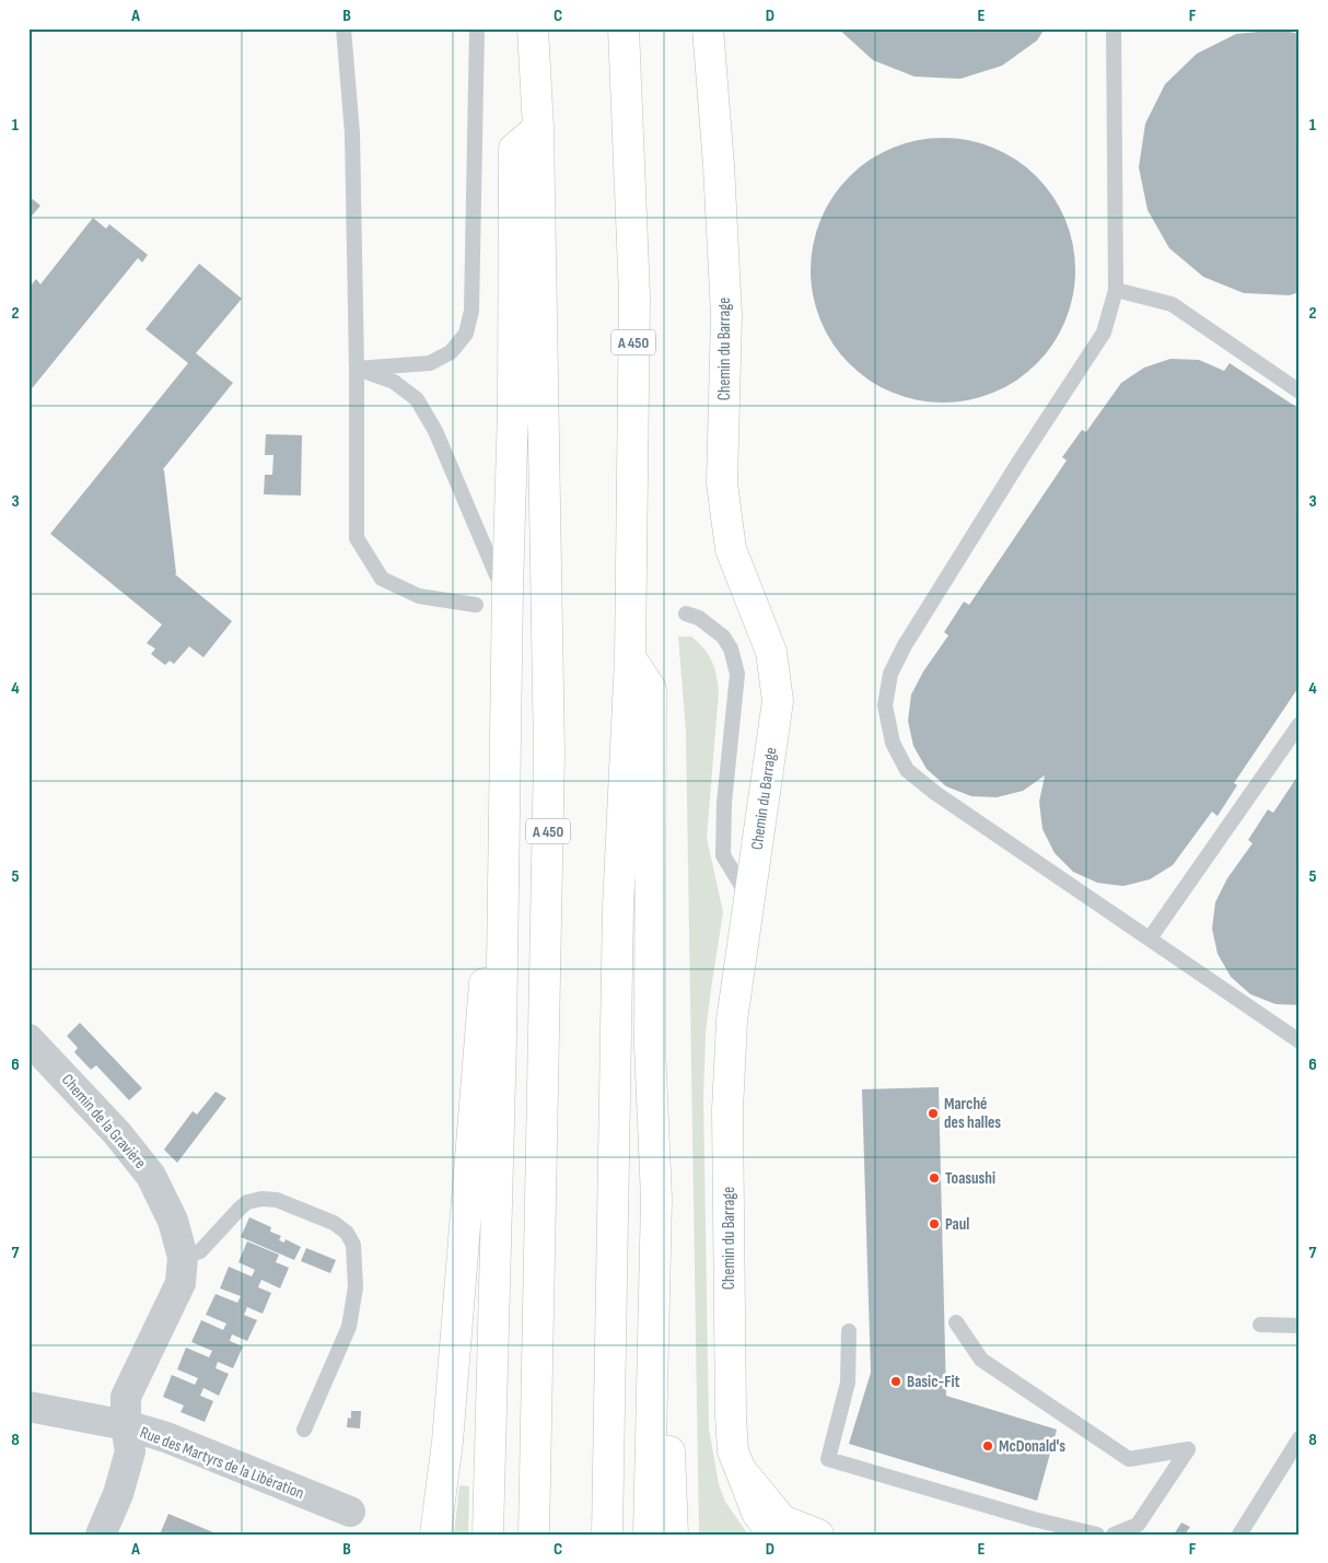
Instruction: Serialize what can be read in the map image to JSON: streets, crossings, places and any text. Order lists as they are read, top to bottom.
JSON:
{
  "streets": {
    "main road": ["A 450", "Chemin du Barrage"],
    "street": ["Chemin de la Gravière", "Rue des Martyrs de la Libération"]
  },
  "crossings": [
    ["Chemin de la Gravière", "Rue des Martyrs de la Libération"]
  ],
  "places": [
    "Marché des halles",
    "Toasushi",
    "Paul",
    "Basic-Fit",
    "McDonald's"
  ],
  "grid": {
    "columns": [
      "A",
      "B",
      "C",
      "D",
      "E",
      "F"
    ],
    "rows": [
      "1",
      "2",
      "3",
      "4",
      "5",
      "6",
      "7",
      "8"
    ]
  }
}
